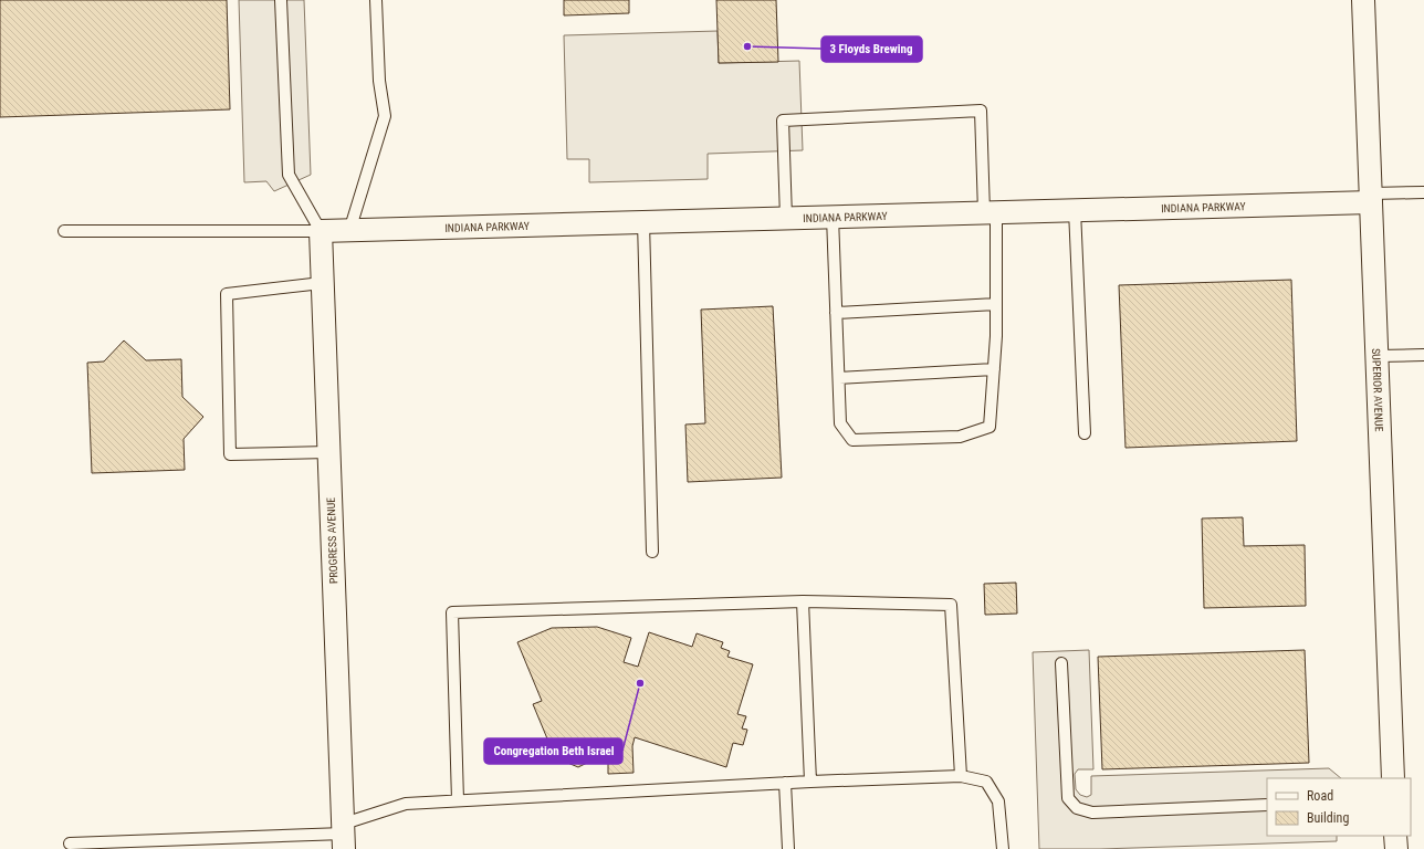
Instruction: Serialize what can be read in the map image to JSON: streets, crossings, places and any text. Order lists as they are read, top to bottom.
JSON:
{
  "streets": {
    "street": ["INDIANA PARKWAY", "SUPERIOR AVENUE", "PROGRESS AVENUE"]
  },
  "crossings": [
    ["INDIANA PARKWAY", "SUPERIOR AVENUE"],
    ["INDIANA PARKWAY", "PROGRESS AVENUE"]
  ],
  "places": ["3 Floyds Brewing", "Congregation Beth Israel"],
  "legend": ["Road", "Building"]
}
